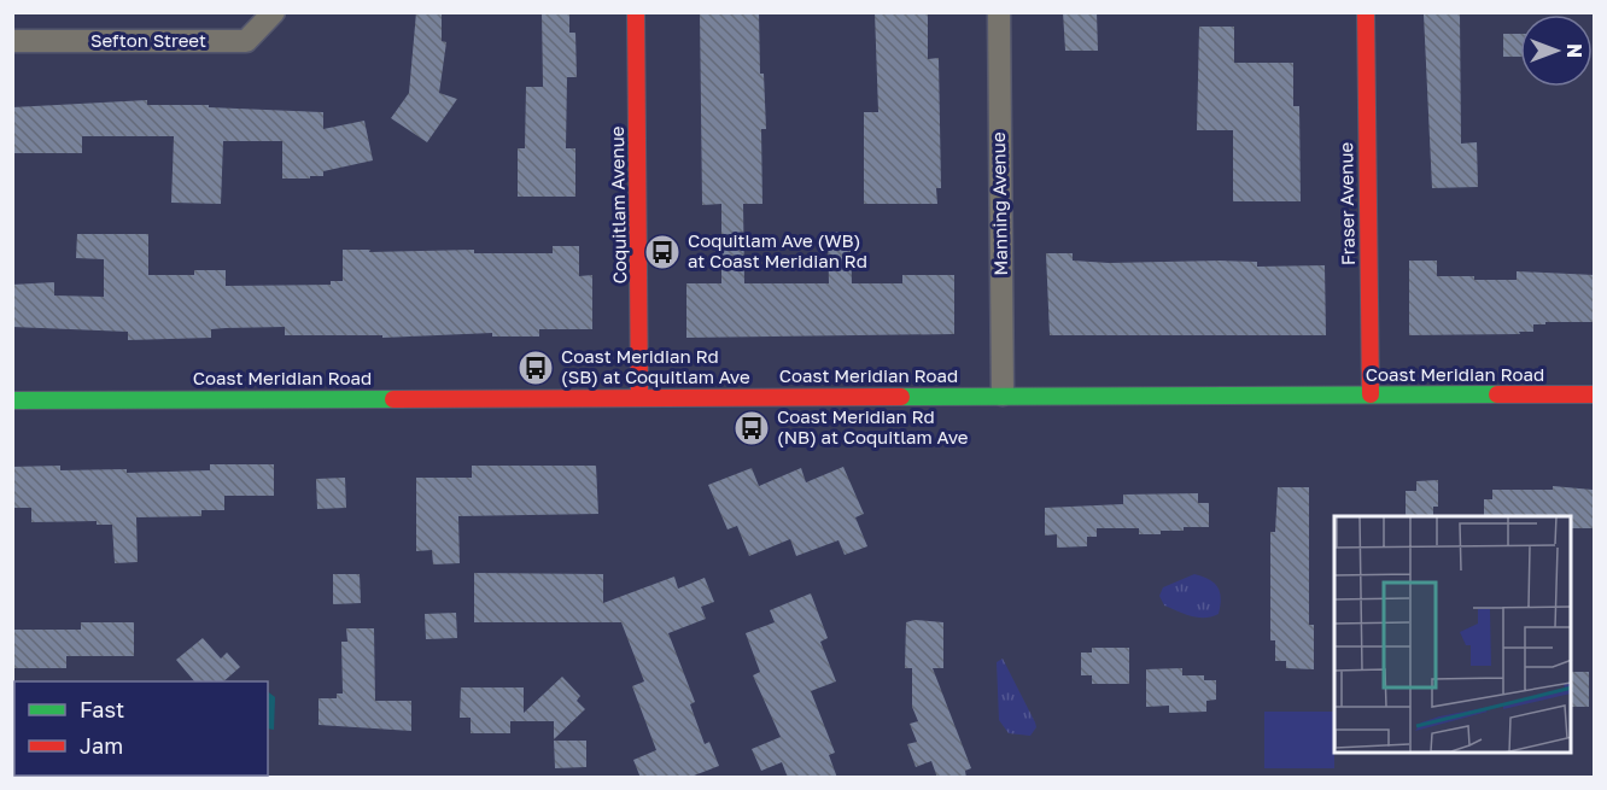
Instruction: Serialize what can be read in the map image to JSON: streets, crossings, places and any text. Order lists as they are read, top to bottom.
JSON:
{
  "streets": {
    "main road": ["Fraser Avenue", "Coquitlam Avenue", "Coast Meridian Road"],
    "street": ["Sefton Street", "Manning Avenue"]
  },
  "crossings": [
    ["Manning Avenue", "Coast Meridian Road"],
    ["Fraser Avenue", "Coast Meridian Road"],
    ["Coquitlam Avenue", "Coast Meridian Road"]
  ],
  "places": {
    "bus stop": ["Coquitlam Ave (WB) at Coast Meridian Rd", "Coast Meridian Rd (SB) at Coquitlam Ave", "Coast Meridian Rd (NB) at Coquitlam Ave"]
  },
  "legend": ["Fast", "Jam"],
  "north": "right"
}
